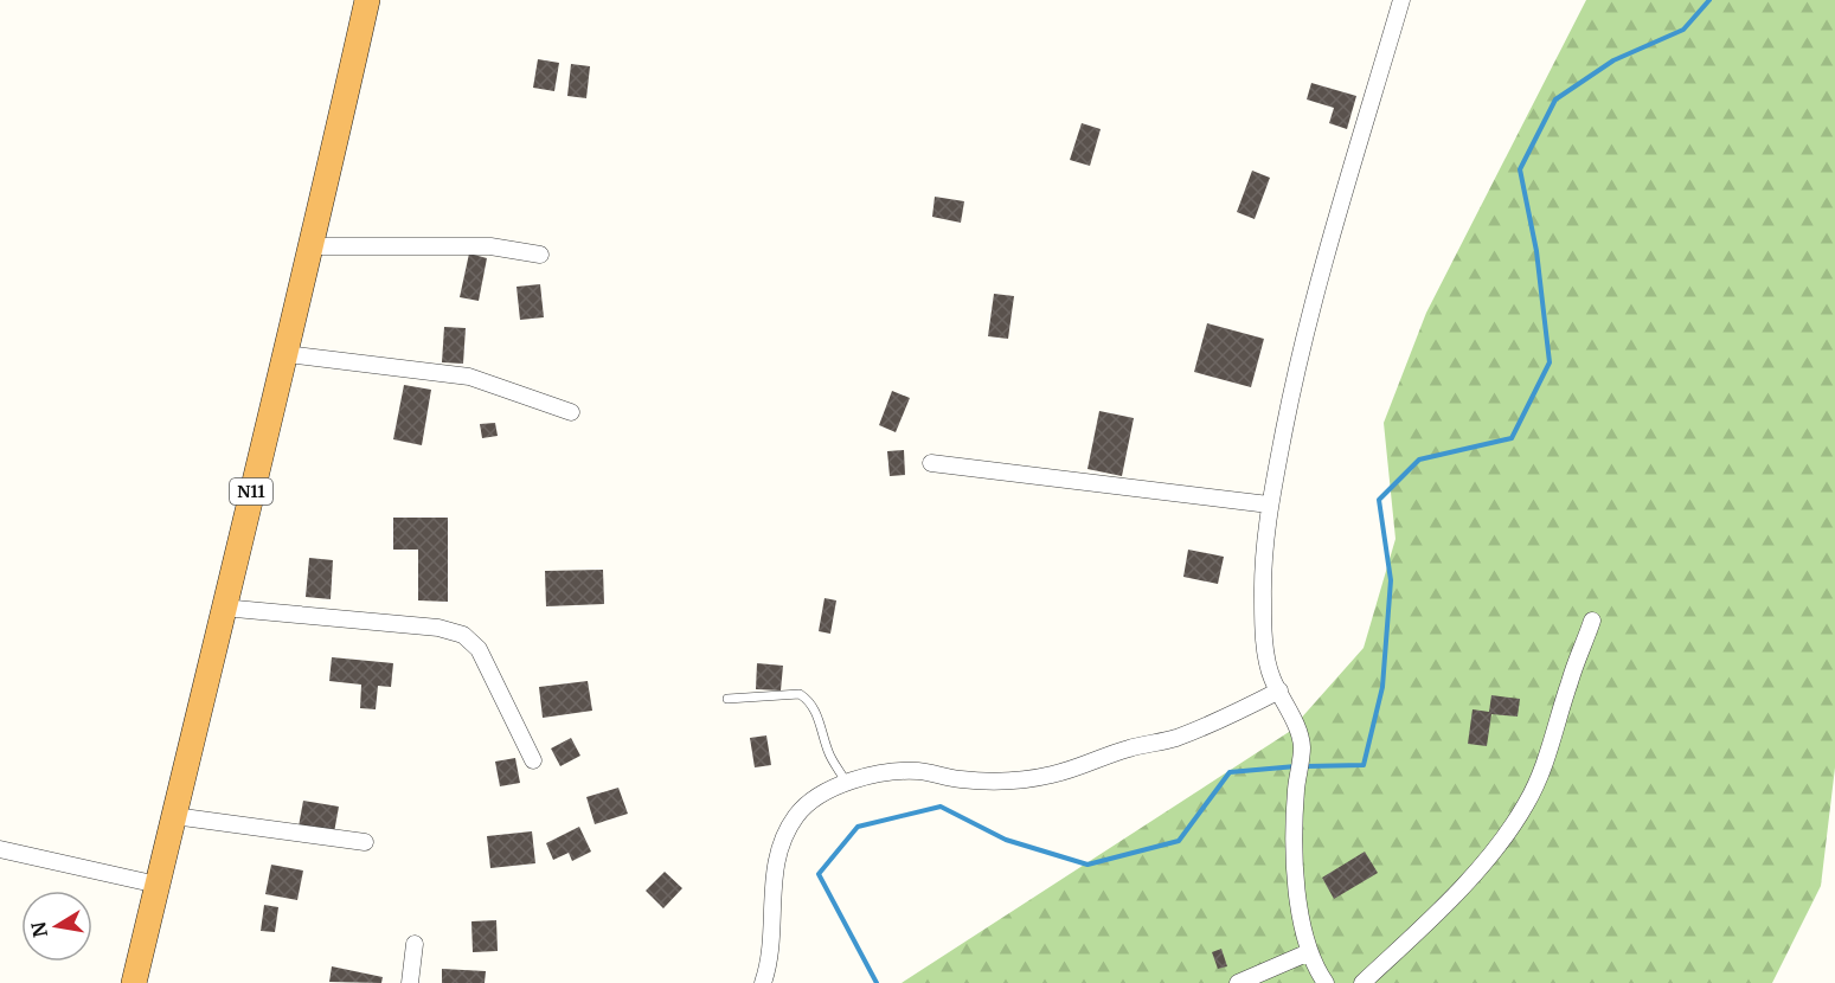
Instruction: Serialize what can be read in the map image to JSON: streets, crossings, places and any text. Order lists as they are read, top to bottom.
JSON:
{
  "streets": {
    "highway": ["N11"]
  },
  "north": "left"
}
